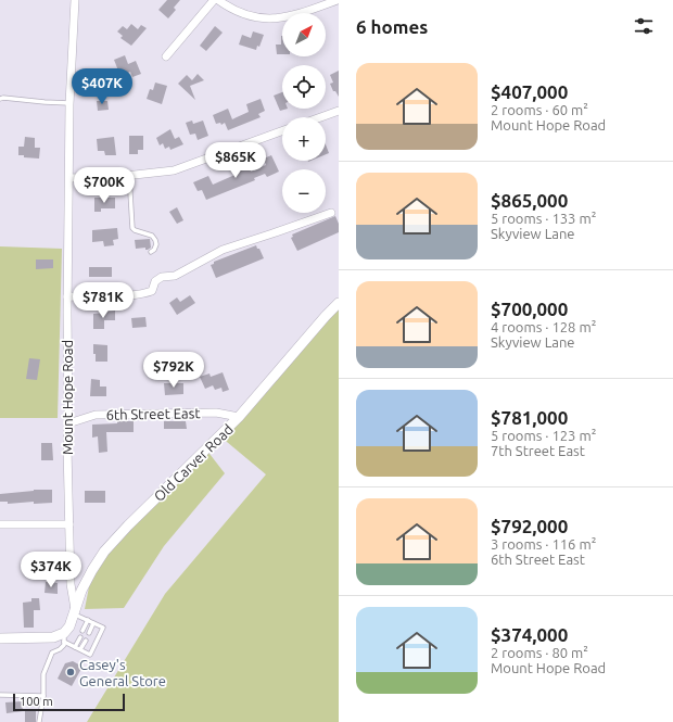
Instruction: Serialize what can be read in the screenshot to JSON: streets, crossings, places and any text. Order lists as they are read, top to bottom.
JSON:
{
  "streets": {
    "street": ["Mount Hope Road", "6th Street East", "Old Carver Road"]
  },
  "crossings": [
    ["Mount Hope Road", "6th Street East"],
    ["Mount Hope Road", "Old Carver Road"],
    ["6th Street East", "Old Carver Road"]
  ],
  "places": ["Casey's General Store"],
  "scale_bar": "100 m",
  "north": "top right",
  "page": {
    "heading": "6 homes",
    "map_buttons": ["+", "−"],
    "list": [
      {
        "name": "$407,000",
        "note": "2 rooms · 60 m² · Mount Hope Road"
      },
      {
        "name": "$865,000",
        "note": "5 rooms · 133 m² · Skyview Lane"
      },
      {
        "name": "$700,000",
        "note": "4 rooms · 128 m² · Skyview Lane"
      },
      {
        "name": "$781,000",
        "note": "5 rooms · 123 m² · 7th Street East"
      },
      {
        "name": "$792,000",
        "note": "3 rooms · 116 m² · 6th Street East"
      },
      {
        "name": "$374,000",
        "note": "2 rooms · 80 m² · Mount Hope Road"
      }
    ],
    "price": [
      "$407K",
      "$865K",
      "$700K",
      "$781K",
      "$792K",
      "$374K"
    ],
    "scale": "100 m"
  }
}
